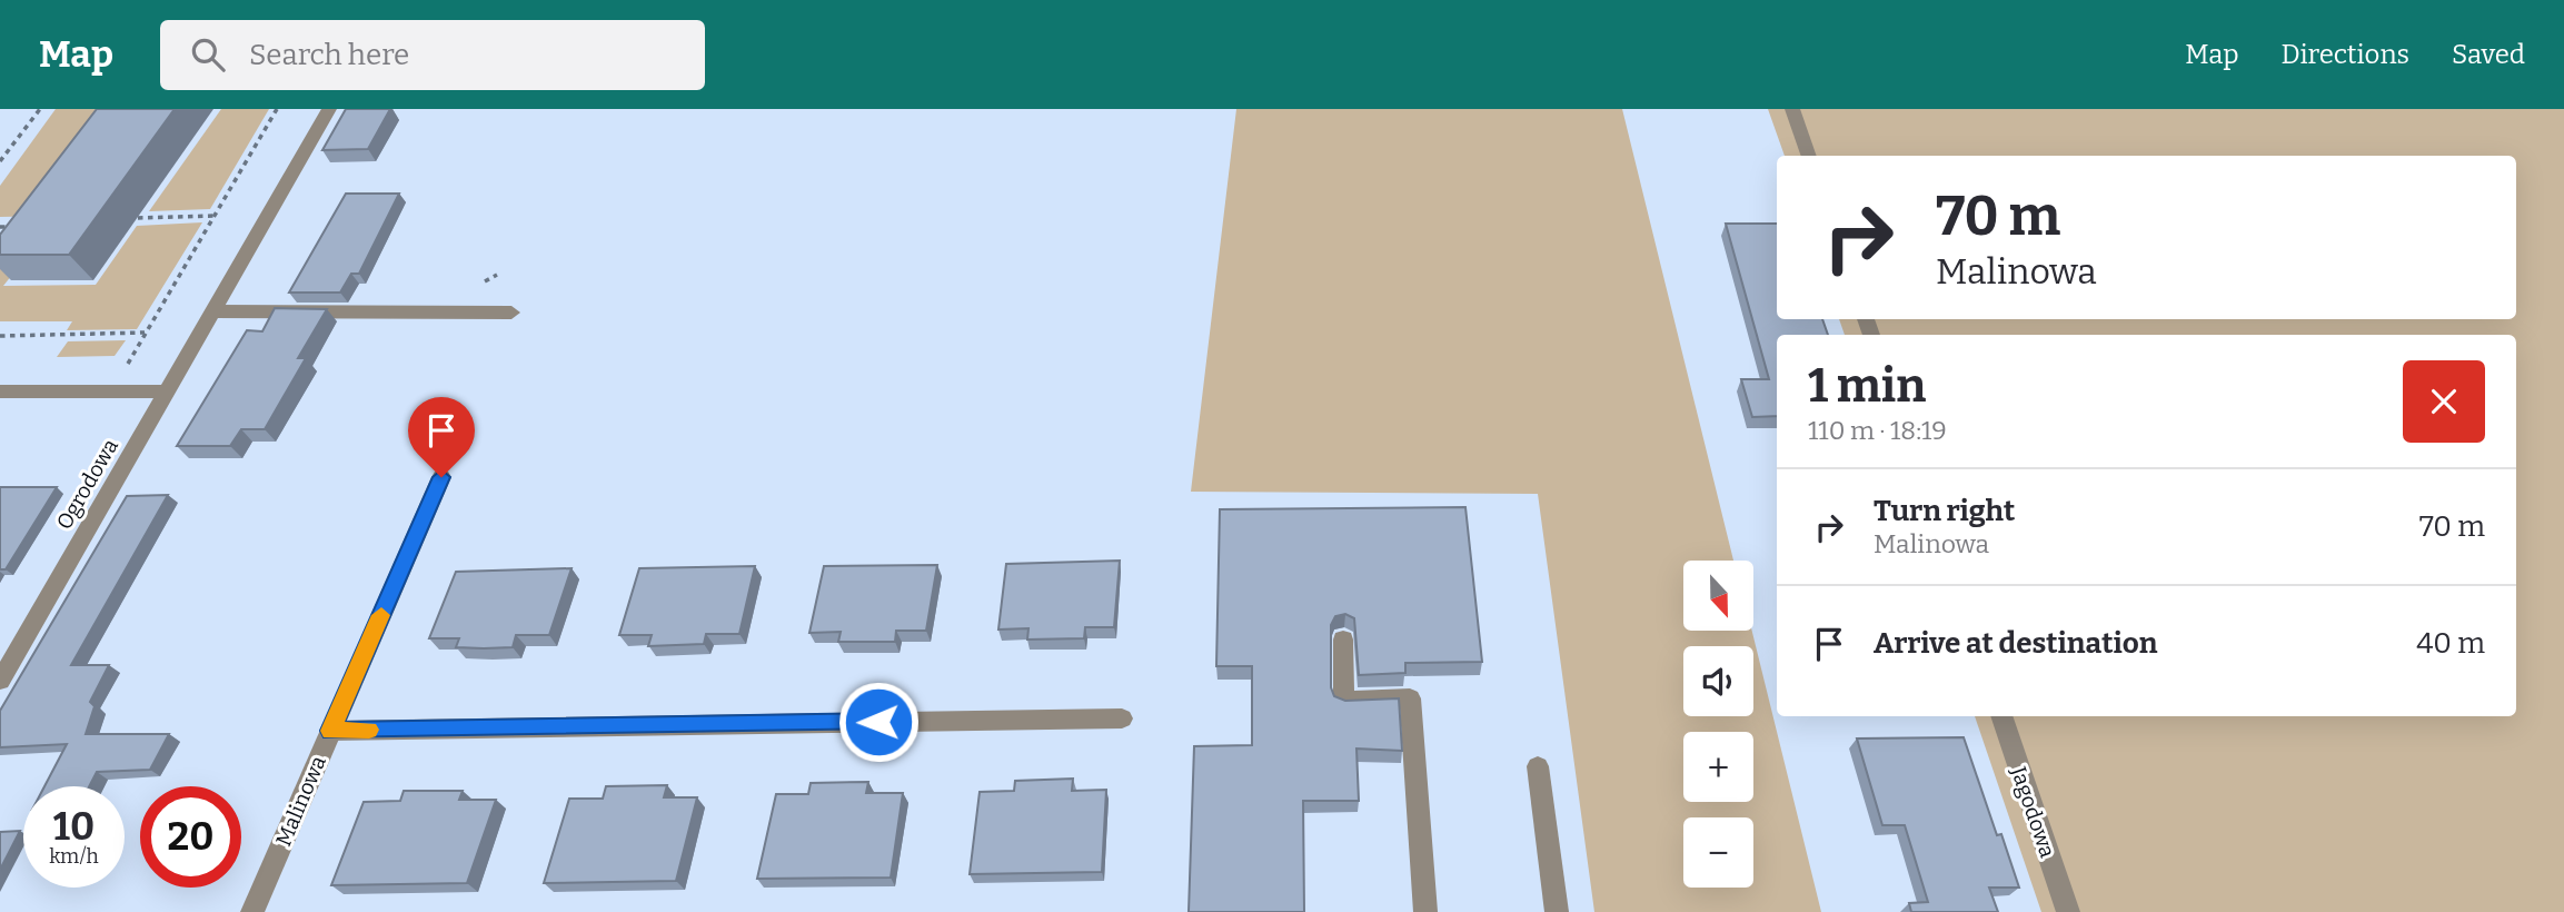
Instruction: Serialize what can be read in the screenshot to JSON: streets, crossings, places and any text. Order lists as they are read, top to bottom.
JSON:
{
  "streets": {
    "street": ["Ogrodowa", "Malinowa", "Jagodowa"]
  },
  "north": "bottom",
  "page": {
    "header": "Map",
    "search": "Search here",
    "nav": ["Map", "Directions", "Saved"],
    "turn": ["70 m", "Malinowa"],
    "heading": ["1 min", "110 m · 18:19"],
    "list": [
      {
        "name": "Turn right",
        "note": "Malinowa",
        "value": "70 m"
      },
      {
        "name": "Arrive at destination",
        "value": "40 m"
      }
    ],
    "map_buttons": ["+", "−"],
    "speed": "10 km/h",
    "limit": "20"
  }
}
